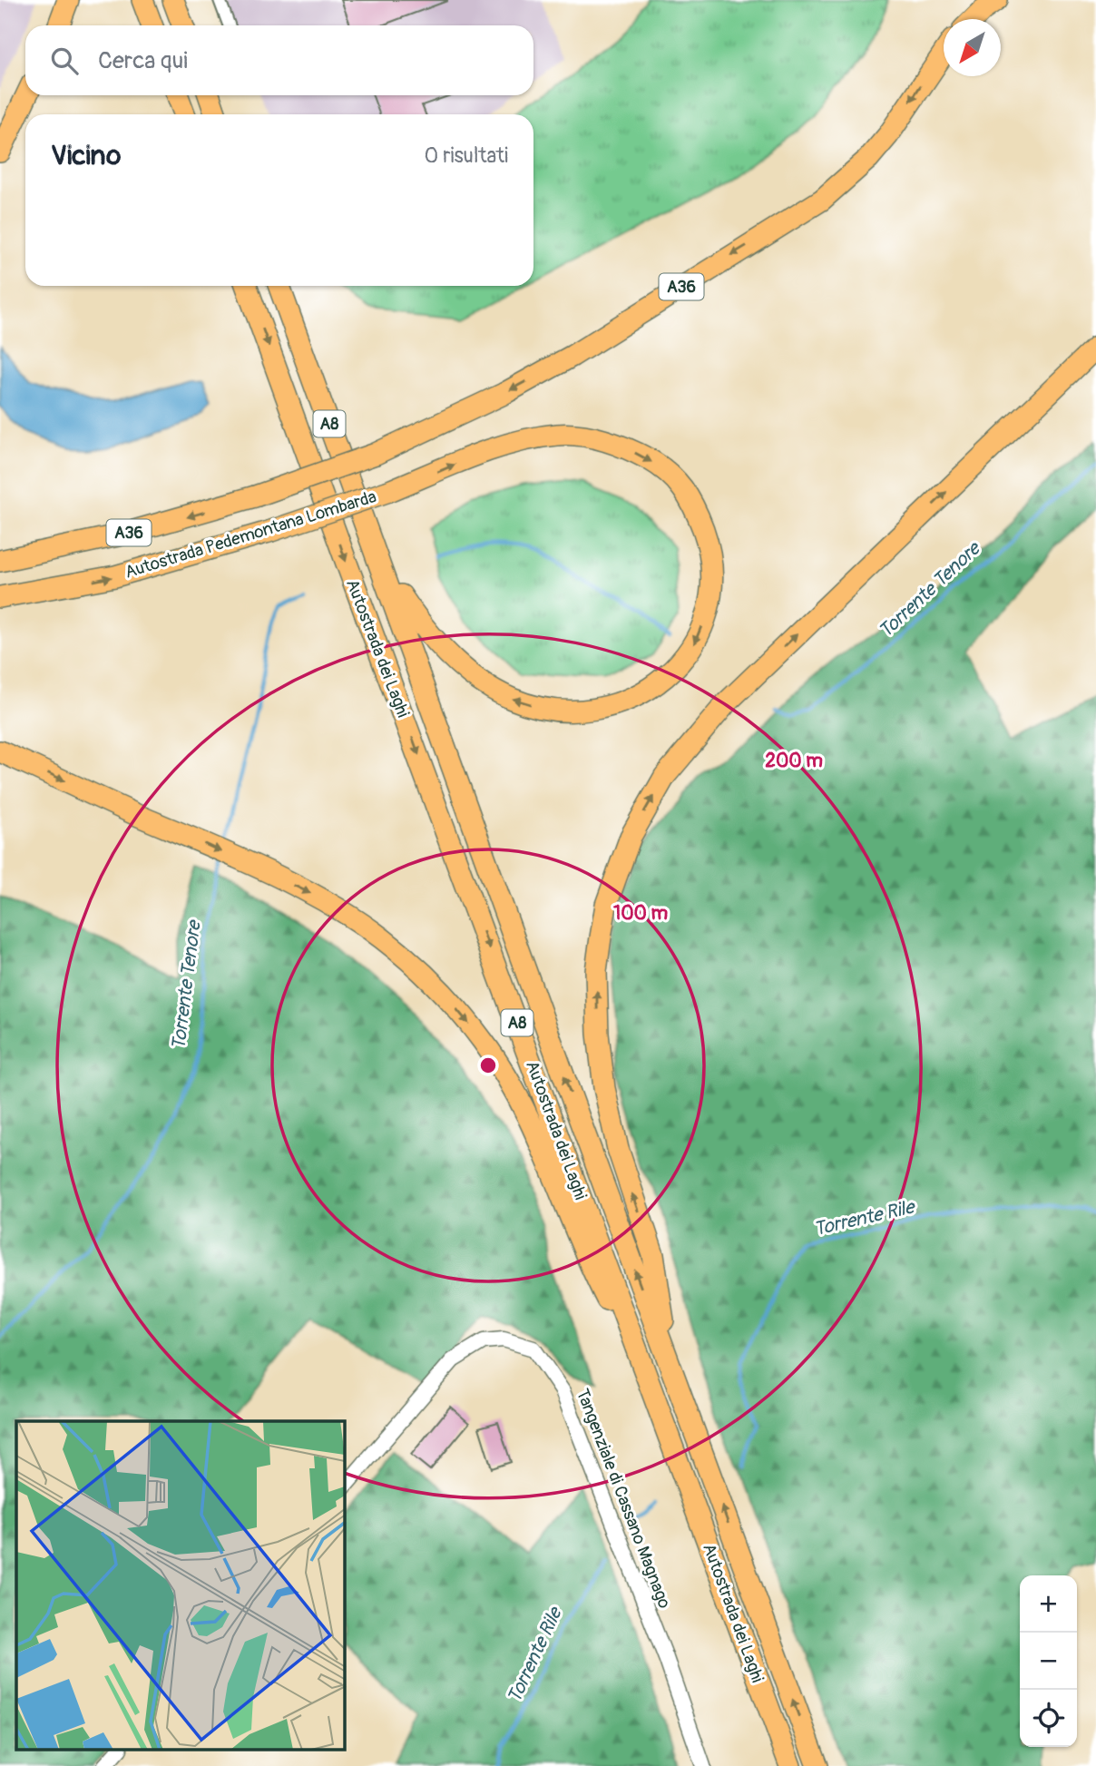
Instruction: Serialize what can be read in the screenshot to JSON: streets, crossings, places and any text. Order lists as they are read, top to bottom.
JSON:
{
  "streets": {
    "highway": [
      "A36",
      "A8",
      "Autostrada Pedemontana Lombarda",
      "Autostrada dei Laghi"
    ],
    "street": ["Tangenziale di Cassano Magnago"]
  },
  "crossings": [
    ["Autostrada Pedemontana Lombarda", "Autostrada dei Laghi"]
  ],
  "water": ["Torrente Tenore", "Torrente Rile"],
  "north": "bottom left",
  "page": {
    "search": "Cerca qui",
    "heading": ["Vicino", "0 risultati"],
    "map_buttons": ["+", "−"]
  },
  "rings": ["200 m", "100 m"]
}
